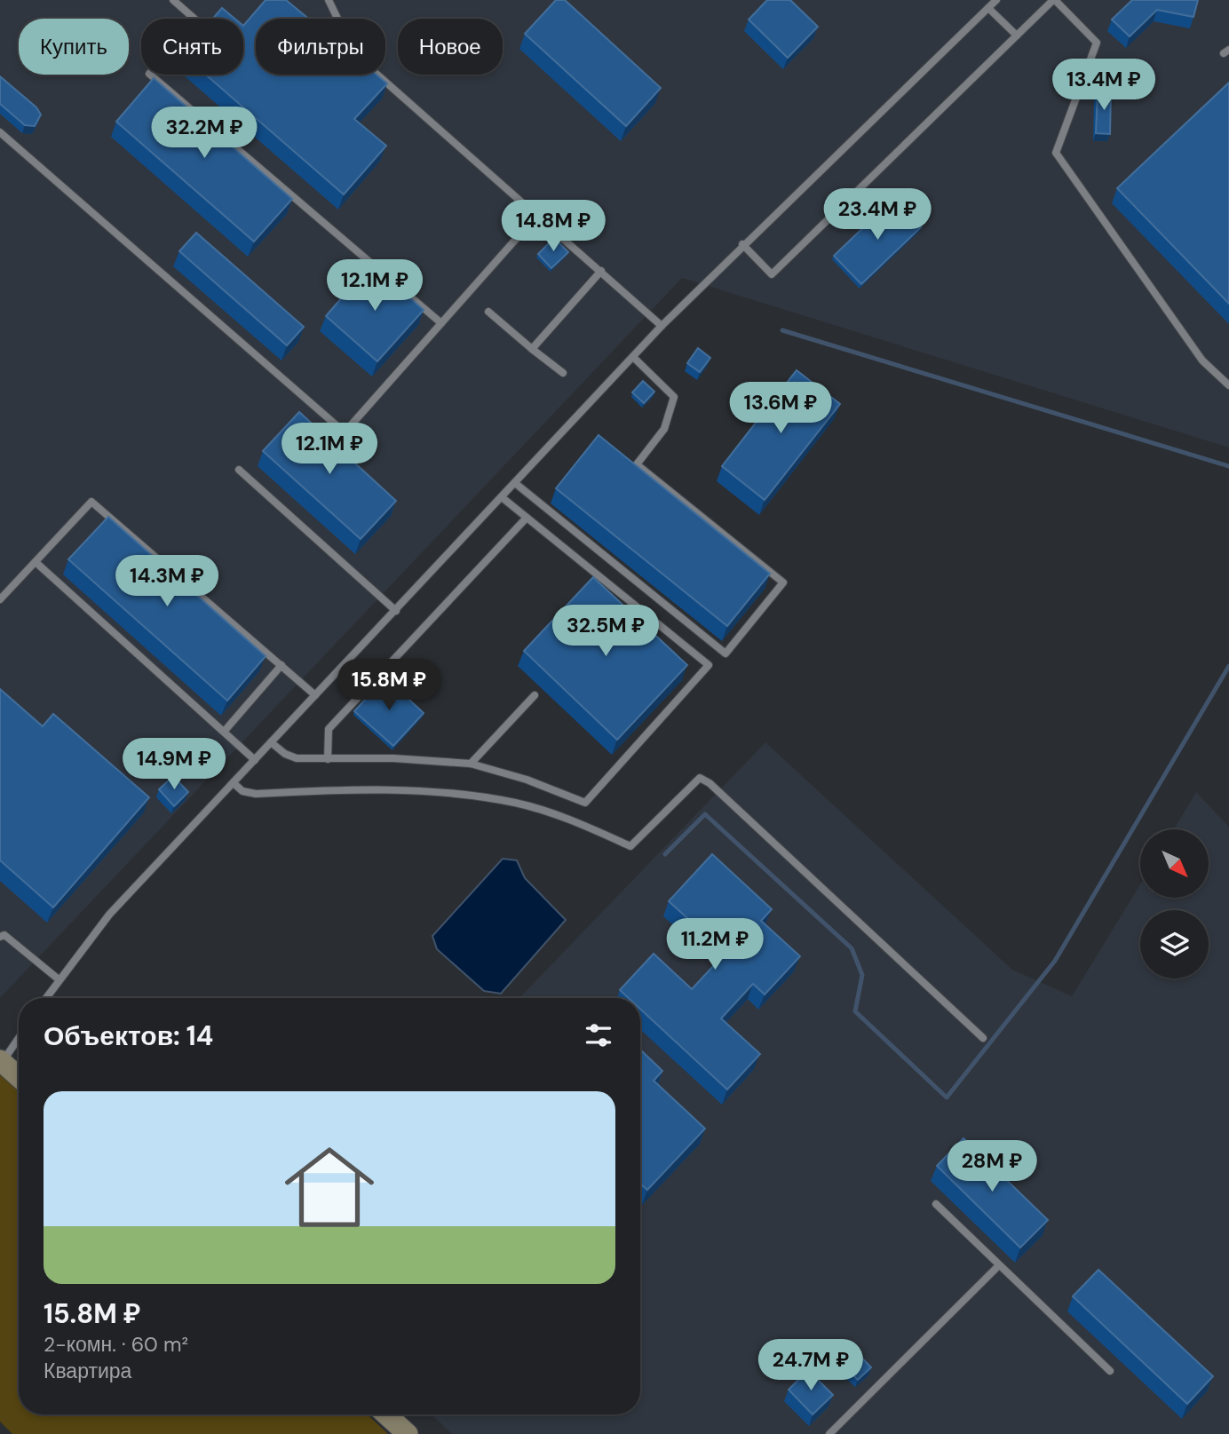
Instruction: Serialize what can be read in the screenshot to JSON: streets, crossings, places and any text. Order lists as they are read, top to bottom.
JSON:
{
  "north": "bottom right",
  "page": {
    "chip": [
      "Купить",
      "Снять",
      "Фильтры",
      "Новое"
    ],
    "price": [
      "13.4M ₽",
      "32.2M ₽",
      "23.4M ₽",
      "14.8M ₽",
      "12.1M ₽",
      "13.6M ₽",
      "12.1M ₽",
      "14.3M ₽",
      "32.5M ₽",
      "15.8M ₽",
      "14.9M ₽",
      "11.2M ₽",
      "28M ₽",
      "24.7M ₽"
    ],
    "heading": "Объектов: 14",
    "list": [
      {
        "name": "15.8M ₽",
        "note": "2-комн. · 60 m² · Квартира"
      }
    ]
  }
}
